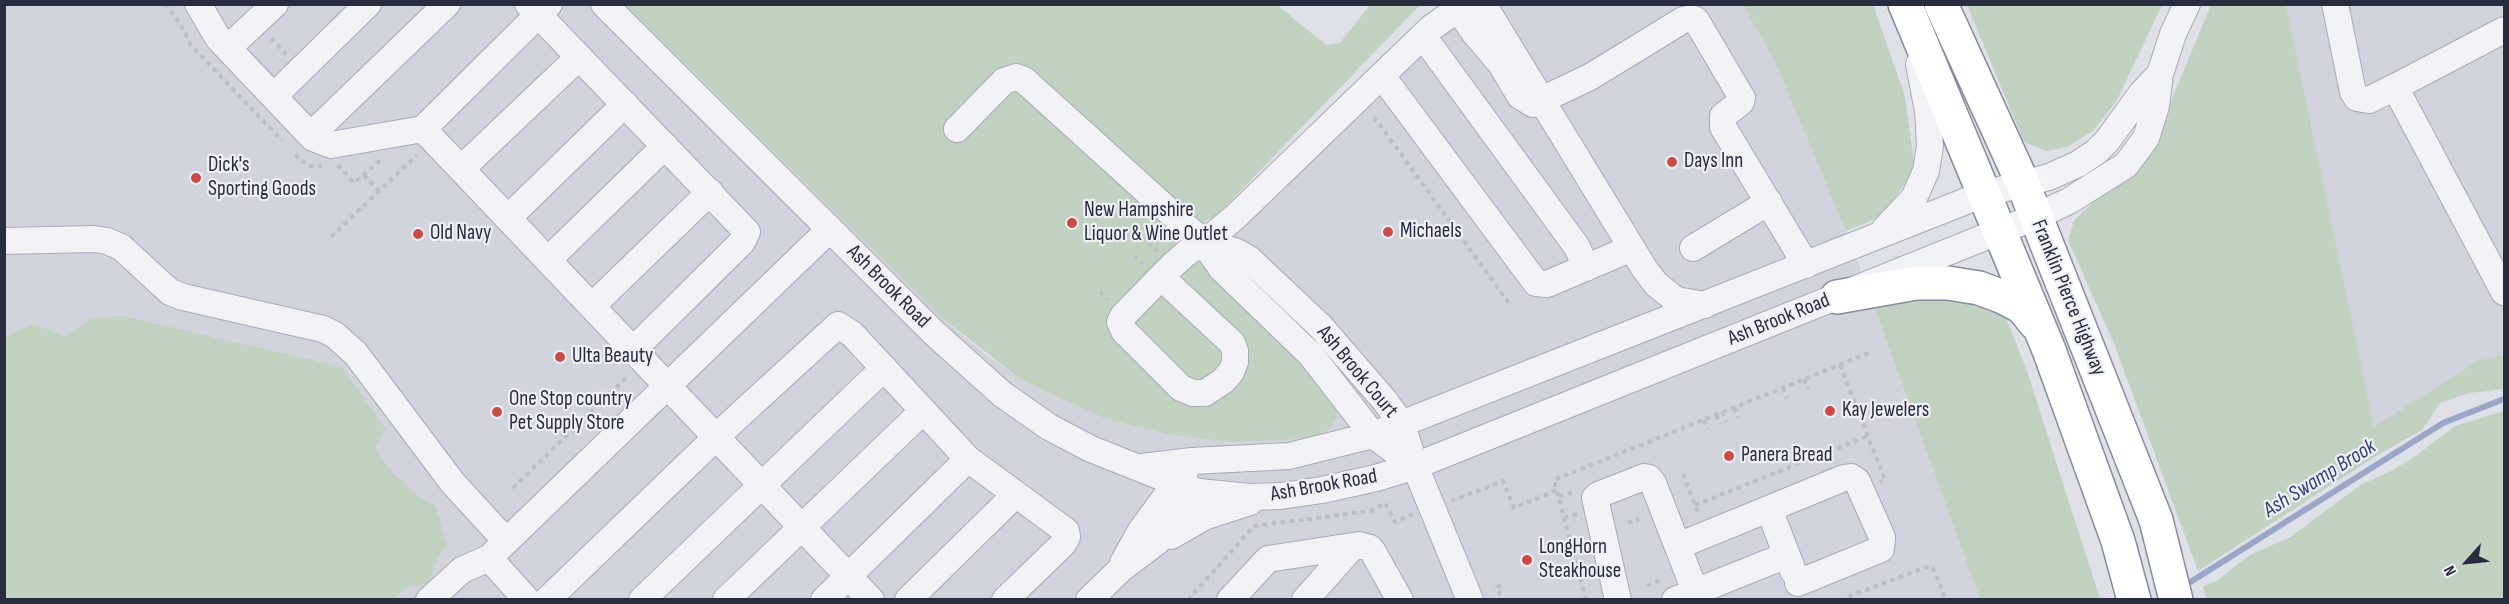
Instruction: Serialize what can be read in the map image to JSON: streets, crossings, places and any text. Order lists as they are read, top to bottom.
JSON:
{
  "streets": {
    "highway": ["Franklin Pierce Highway"],
    "street": ["Ash Brook Road", "Ash Brook Court"]
  },
  "crossings": [
    ["Ash Brook Road", "Franklin Pierce Highway"],
    ["Ash Brook Road", "Ash Brook Court"]
  ],
  "water": ["Ash Swamp Brook"],
  "places": [
    "Days Inn",
    "Dick's Sporting Goods",
    "New Hampshire Liquor & Wine Outlet",
    "Michaels",
    "Old Navy",
    "Ulta Beauty",
    "Kay Jewelers",
    "One Stop country Pet Supply Store",
    "Panera Bread",
    "LongHorn Steakhouse"
  ],
  "north": "bottom left"
}
